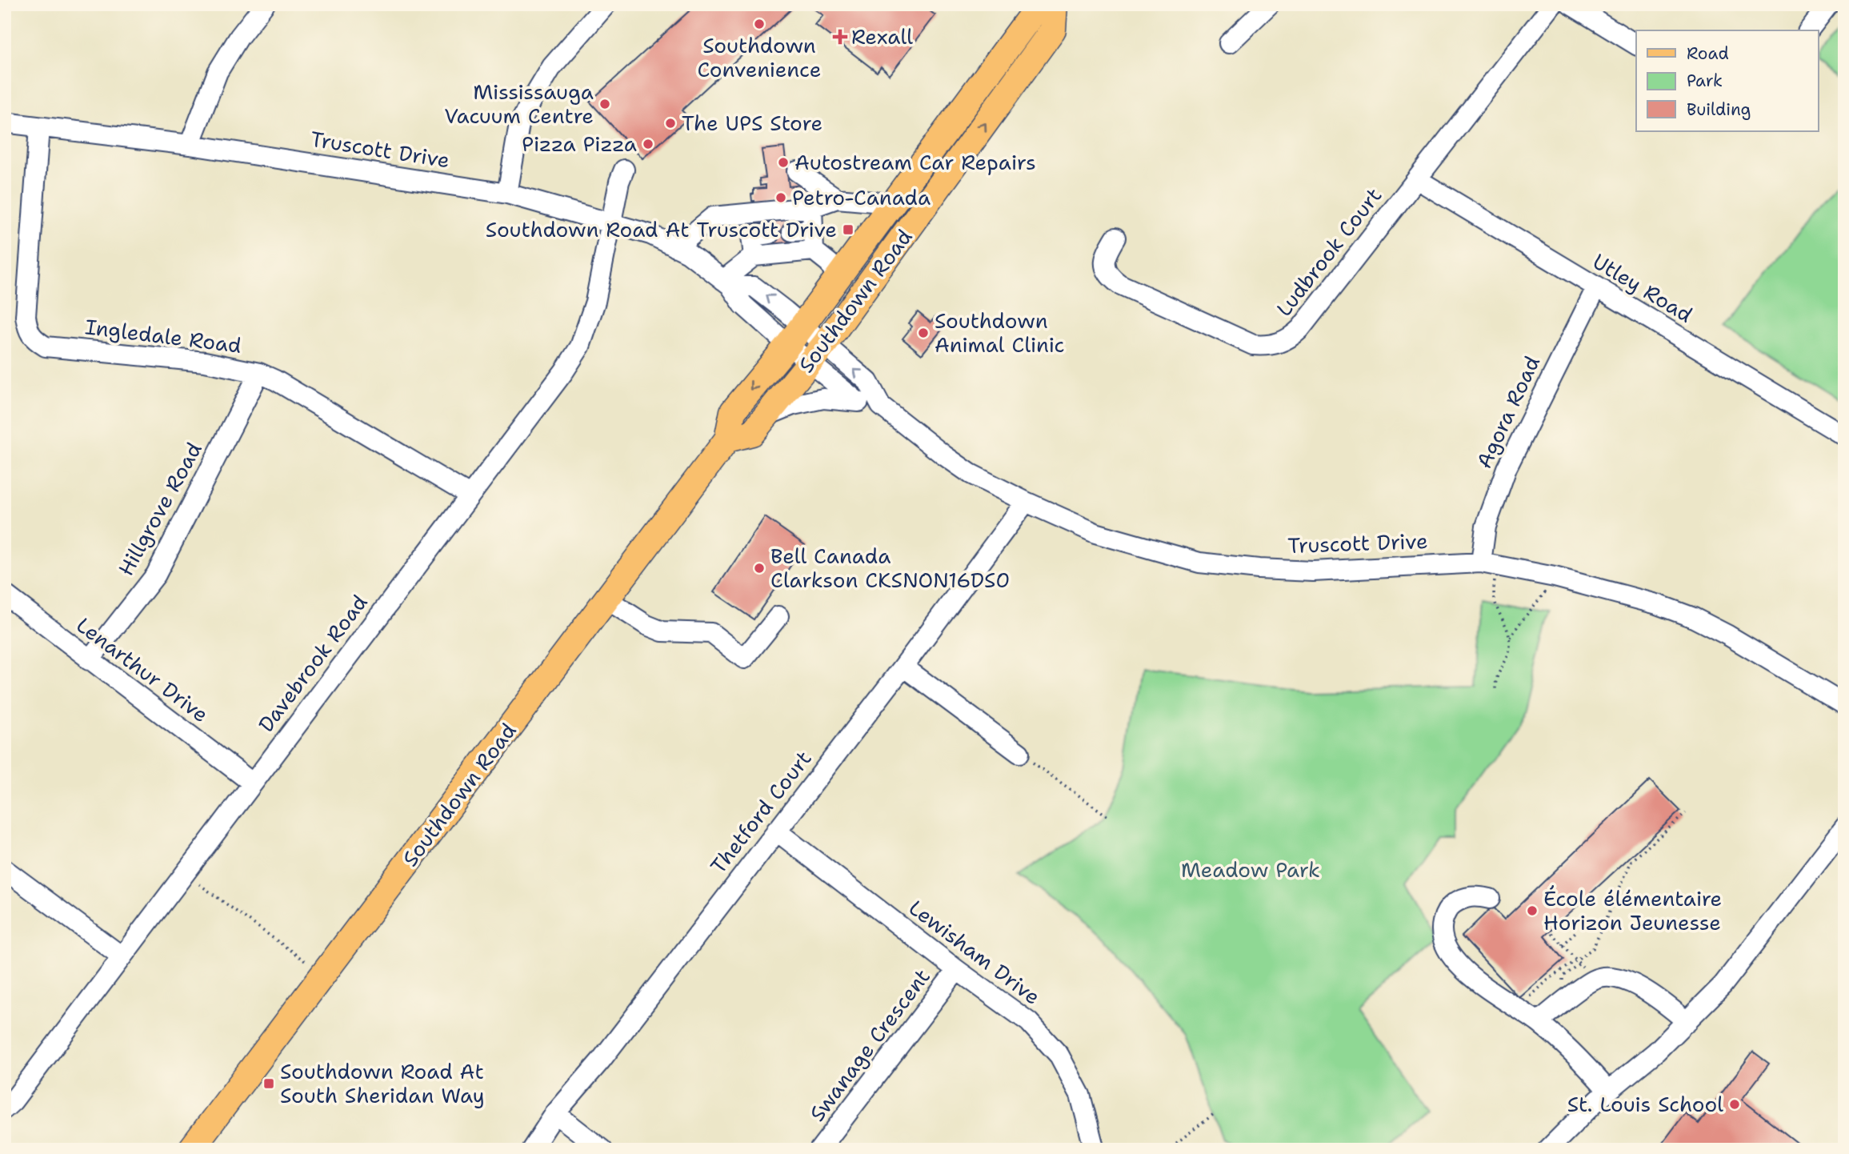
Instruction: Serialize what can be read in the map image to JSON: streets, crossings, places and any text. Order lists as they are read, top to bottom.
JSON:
{
  "streets": {
    "main road": ["Southdown Road"],
    "street": [
      "Truscott Drive",
      "Ludbrook Court",
      "Utley Road",
      "Ingledale Road",
      "Agora Road",
      "Hillgrove Road",
      "Davebrook Road",
      "Lenarthur Drive",
      "Thetford Court",
      "Lewisham Drive",
      "Swanage Crescent"
    ]
  },
  "crossings": [
    ["Truscott Drive", "Southdown Road"],
    ["Truscott Drive", "Ingledale Road"],
    ["Truscott Drive", "Agora Road"],
    ["Truscott Drive", "Davebrook Road"],
    ["Truscott Drive", "Thetford Court"],
    ["Ludbrook Court", "Utley Road"],
    ["Utley Road", "Agora Road"],
    ["Ingledale Road", "Hillgrove Road"],
    ["Ingledale Road", "Davebrook Road"],
    ["Hillgrove Road", "Lenarthur Drive"],
    ["Davebrook Road", "Lenarthur Drive"],
    ["Thetford Court", "Lewisham Drive"],
    ["Lewisham Drive", "Swanage Crescent"]
  ],
  "parks": ["Meadow Park"],
  "places": {
    "other": [
      "Southdown Convenience",
      "Mississauga Vacuum Centre",
      "The UPS Store",
      "Pizza Pizza",
      "Autostream Car Repairs",
      "Petro-Canada",
      "Southdown Animal Clinic",
      "Bell Canada Clarkson CKSNON16DS0",
      "École élémentaire Horizon Jeunesse",
      "St. Louis School"
    ],
    "health": ["Rexall"],
    "transit": ["Southdown Road At Truscott Drive", "Southdown Road At South Sheridan Way"]
  },
  "legend": ["Road", "Park", "Building"]
}
